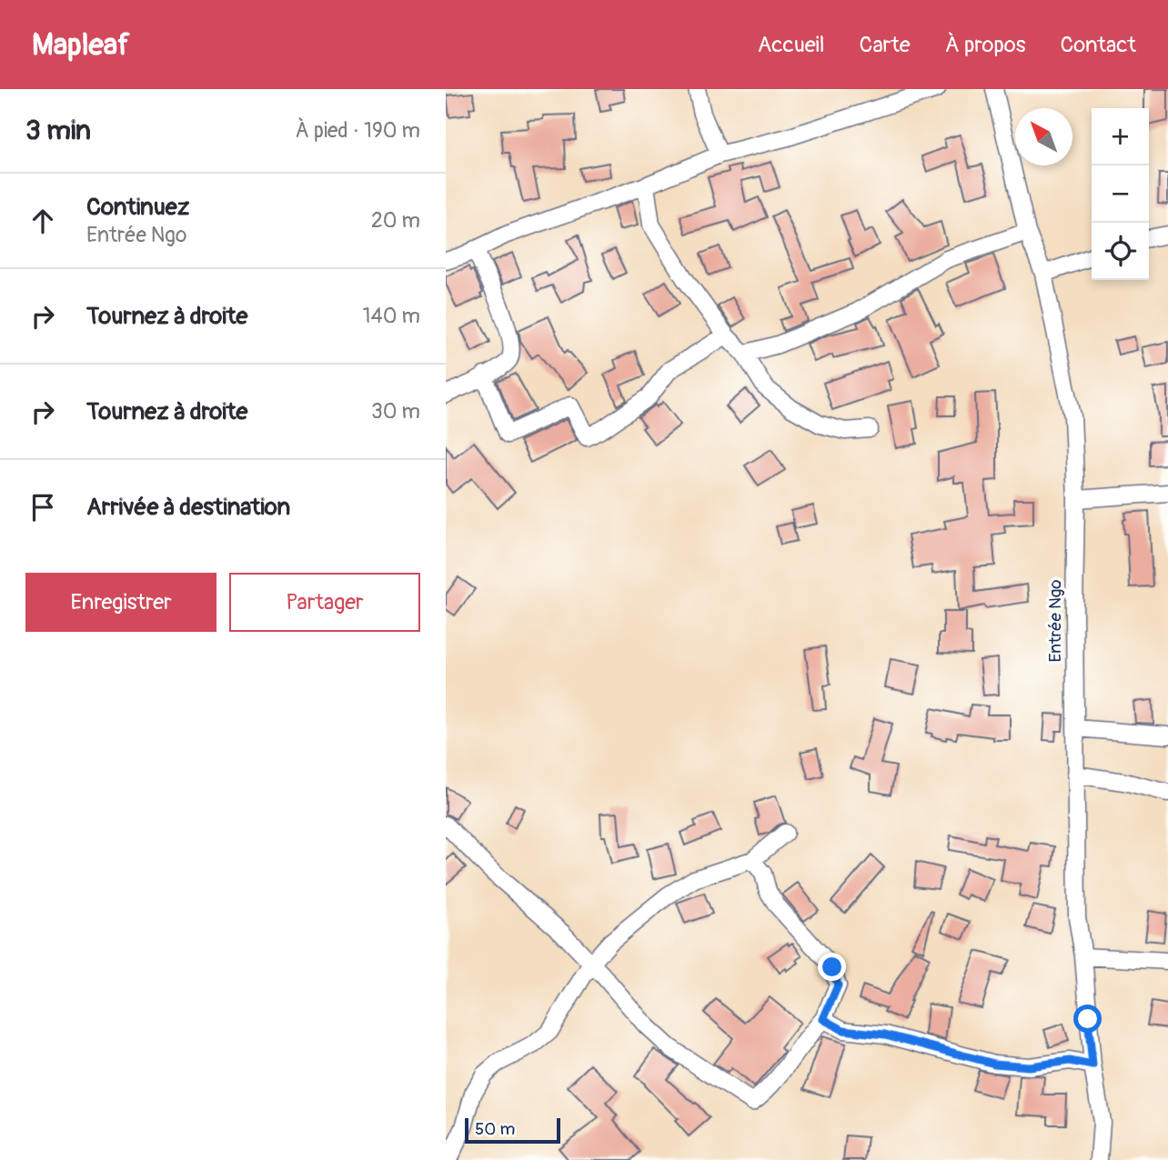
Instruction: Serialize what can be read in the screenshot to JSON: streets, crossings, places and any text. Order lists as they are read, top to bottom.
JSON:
{
  "streets": {
    "street": ["Entrée Ngo"]
  },
  "scale_bar": "50 m",
  "north": "top left",
  "page": {
    "header": "Mapleaf",
    "nav": [
      "Accueil",
      "Carte",
      "À propos",
      "Contact"
    ],
    "heading": ["3 min", "À pied · 190 m"],
    "map_buttons": ["+", "−"],
    "list": [
      ["Continuez", "Entrée Ngo", "20 m"],
      ["Tournez à droite", "140 m"],
      ["Tournez à droite", "30 m"],
      "Arrivée à destination"
    ],
    "buttons": ["Enregistrer", "Partager"],
    "scale": "50 m"
  }
}
